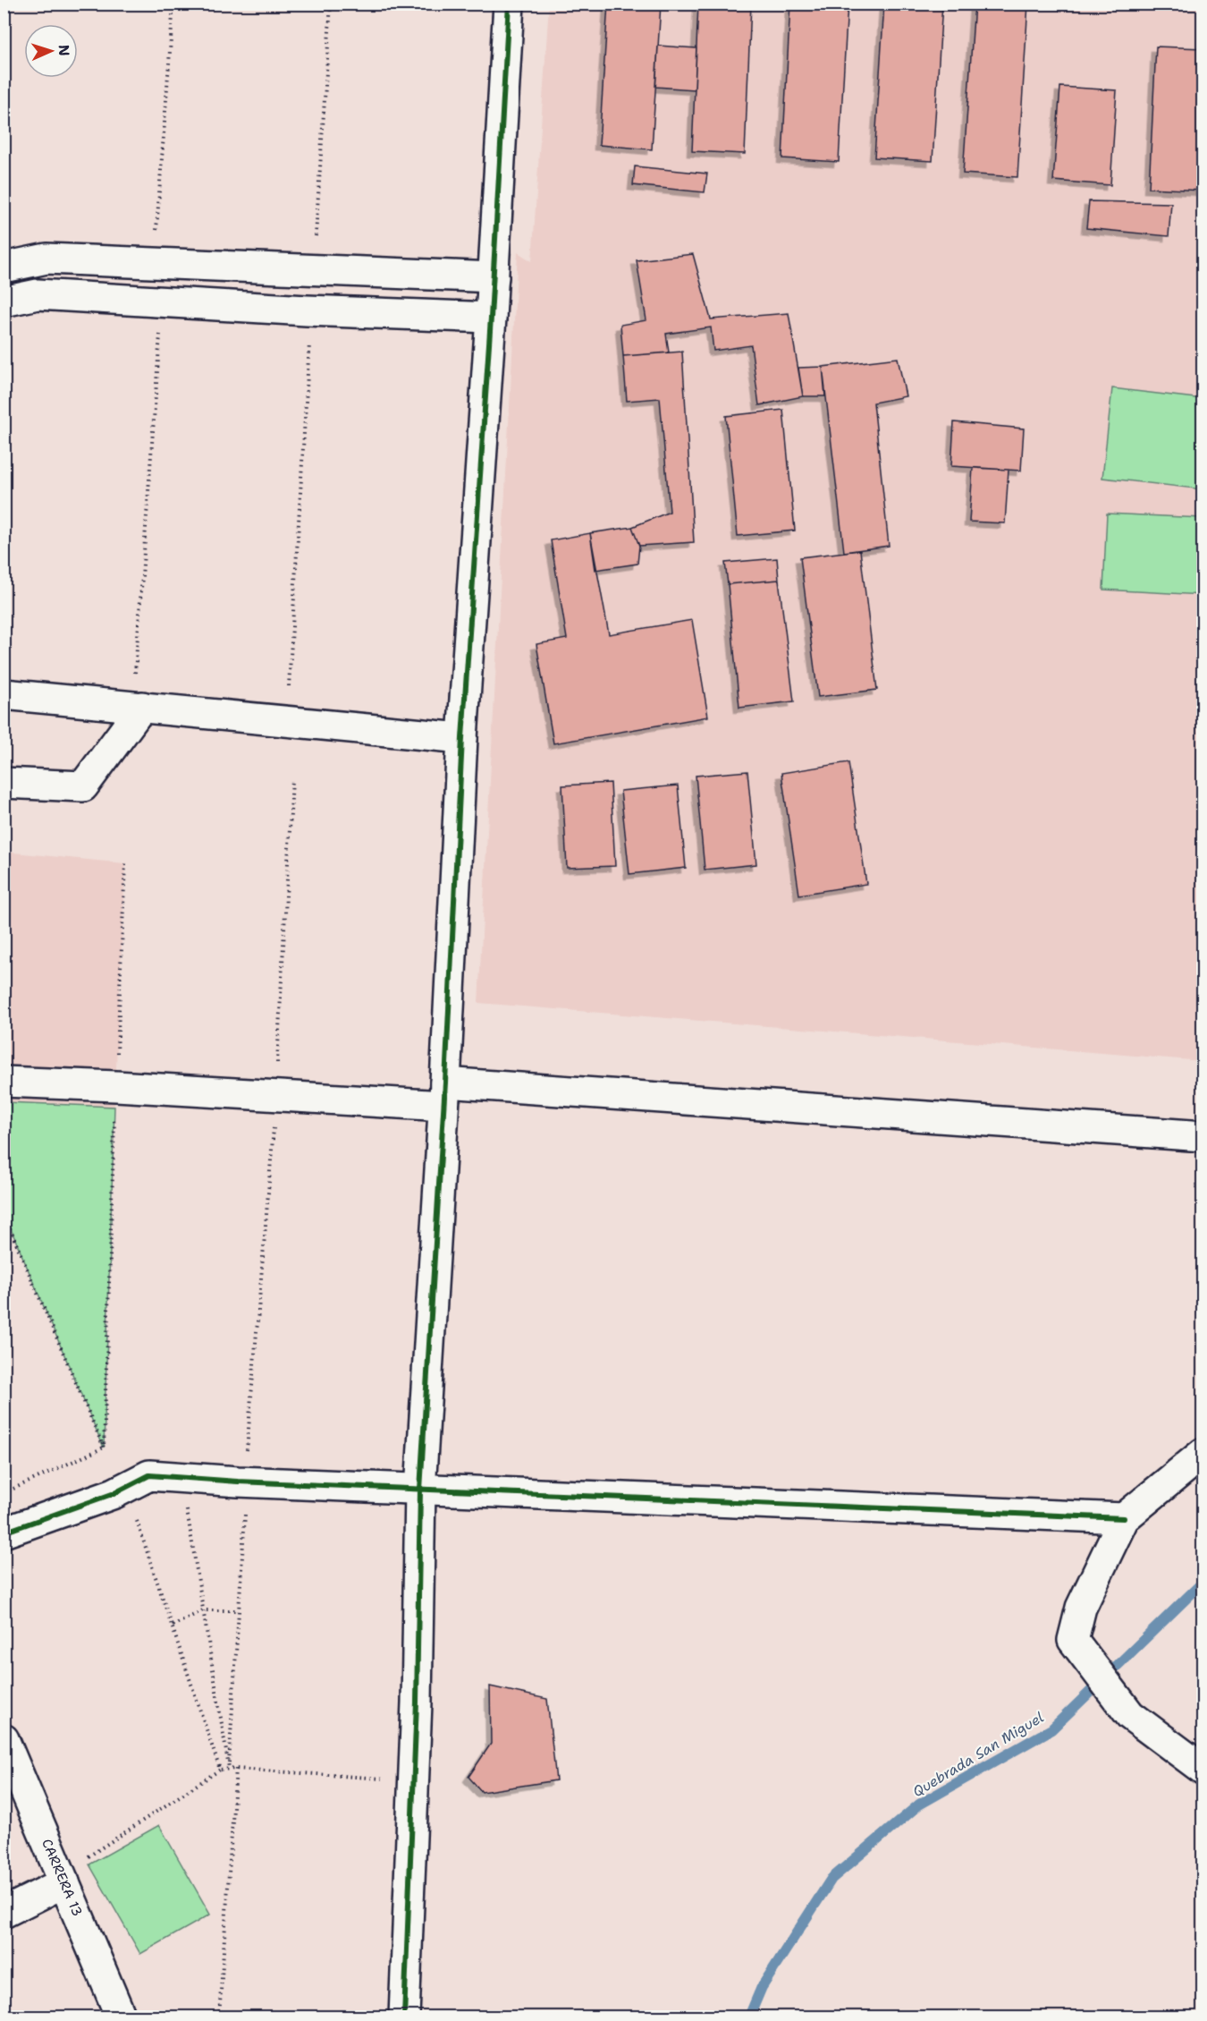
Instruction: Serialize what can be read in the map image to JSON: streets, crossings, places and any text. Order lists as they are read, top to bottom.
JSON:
{
  "streets": {
    "street": ["CARRERA 13"]
  },
  "water": ["Quebrada San Miguel"],
  "north": "right"
}
